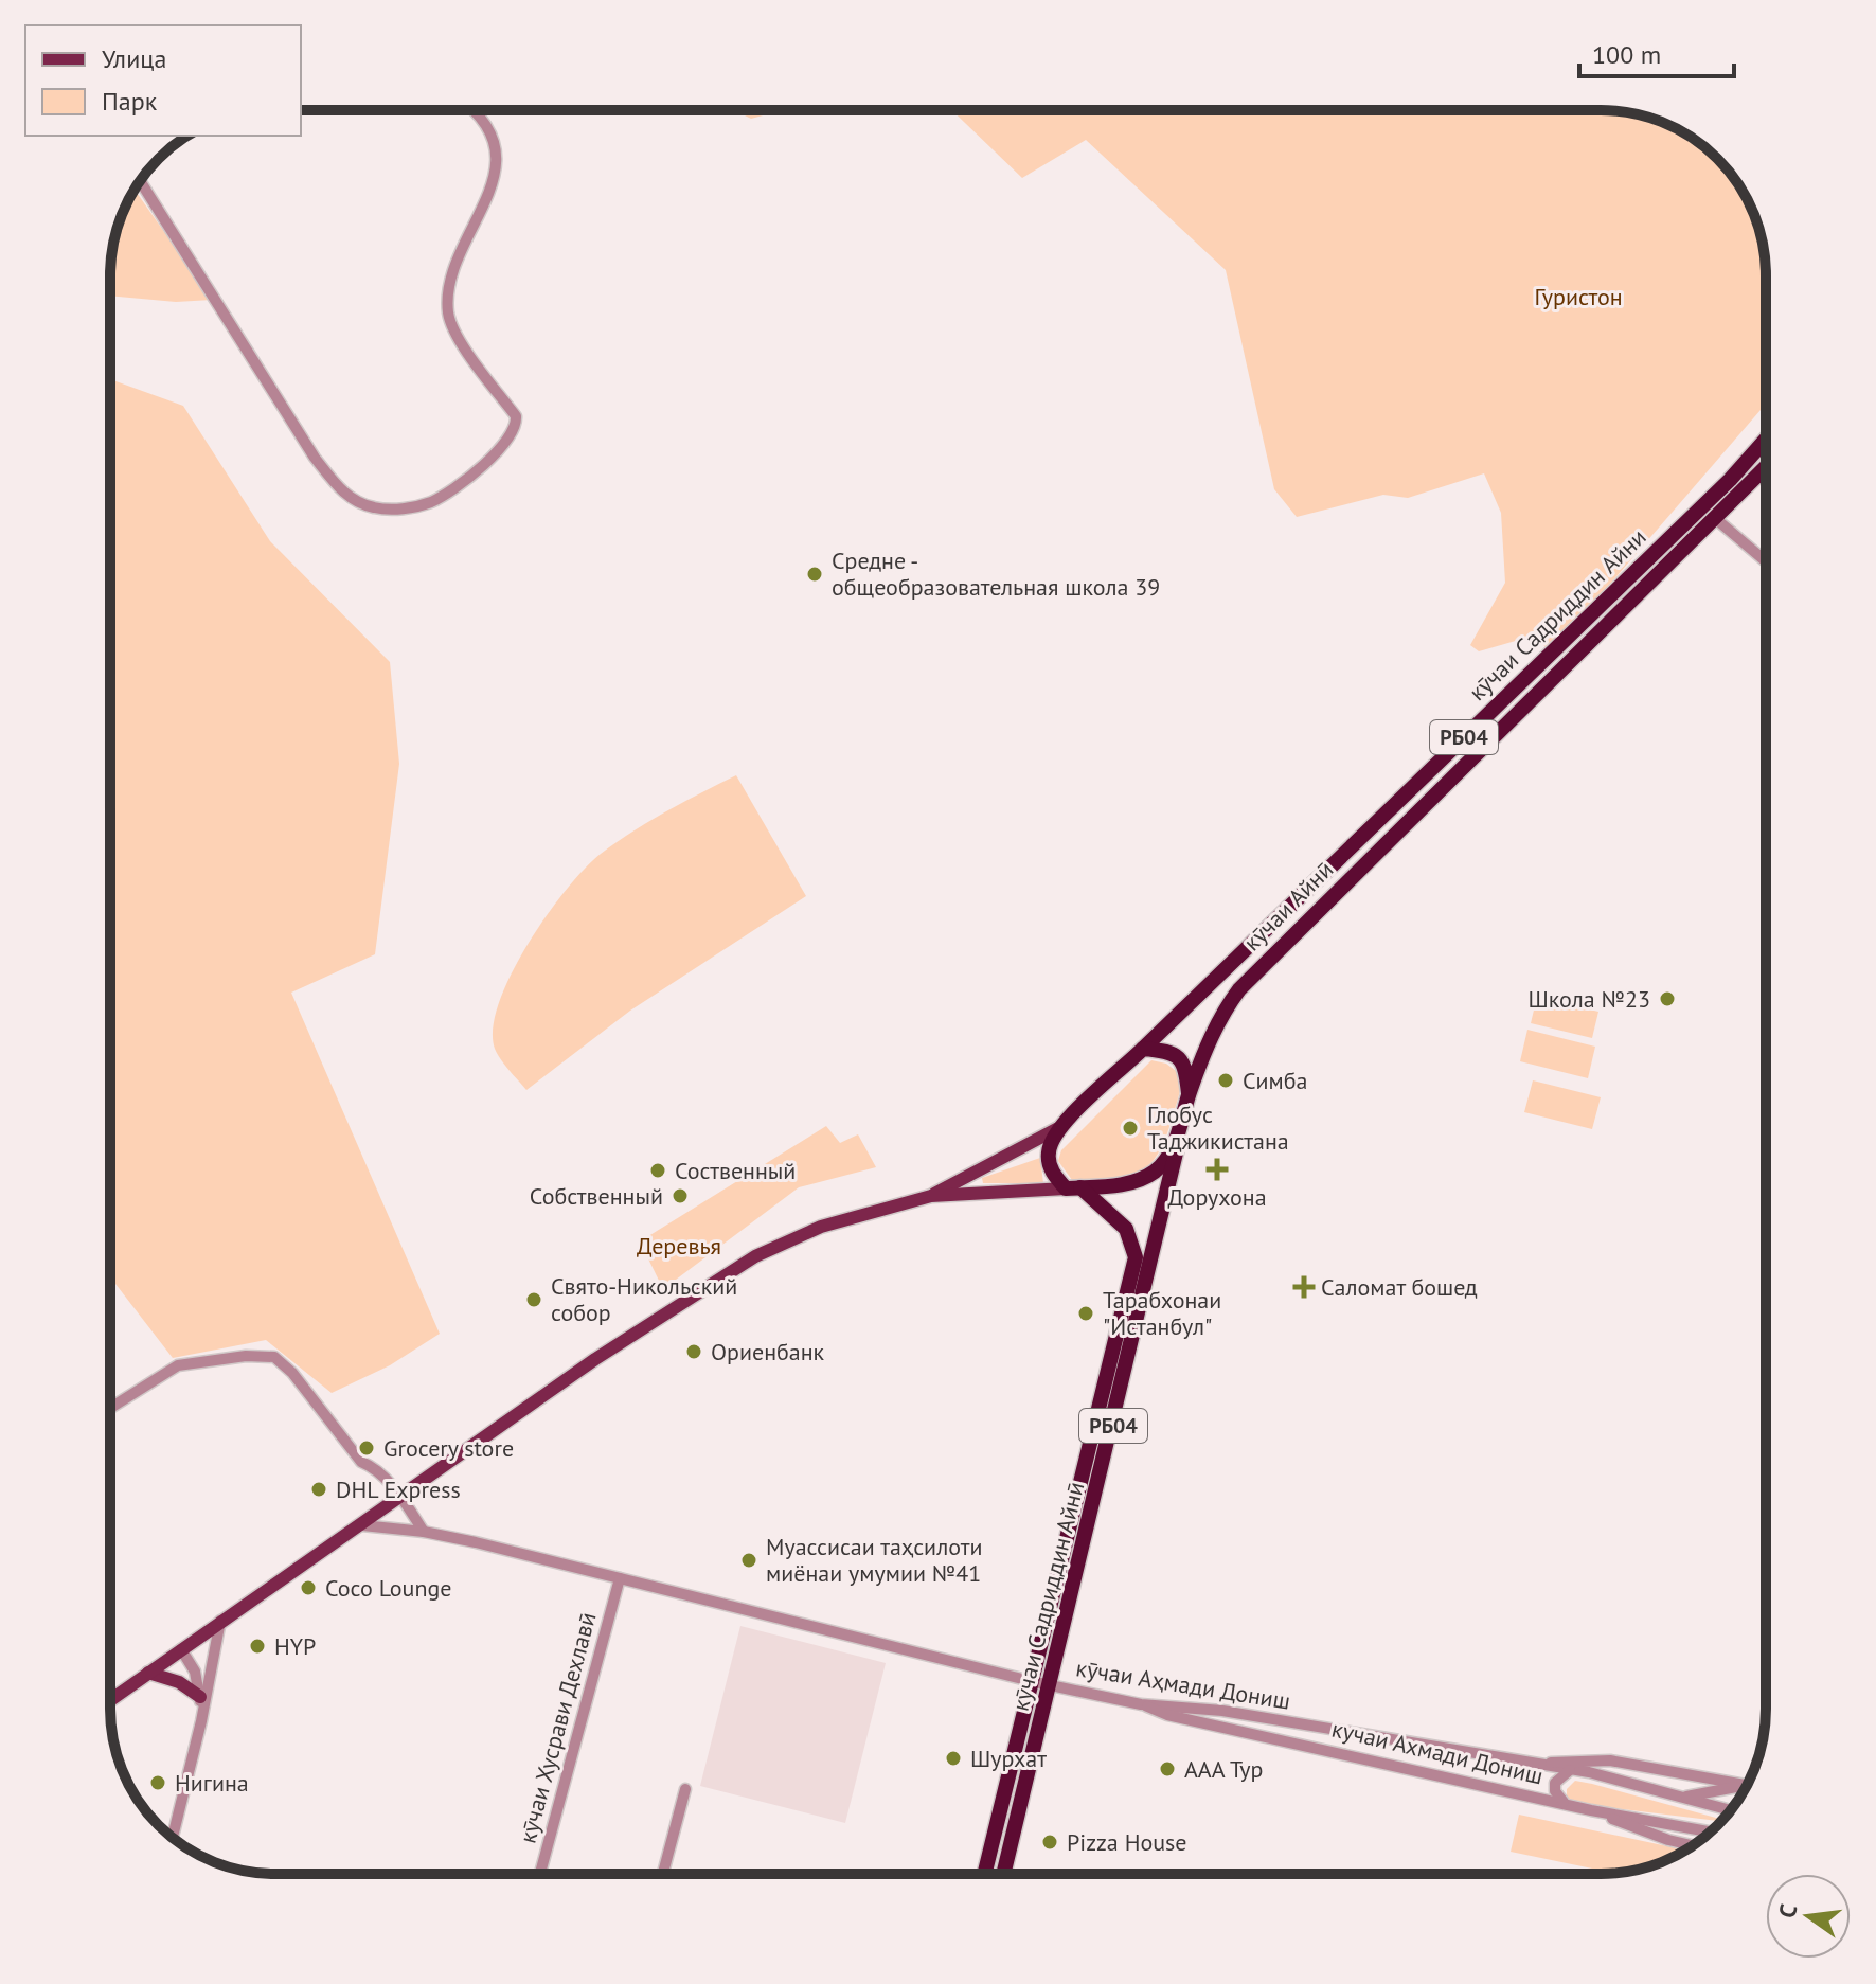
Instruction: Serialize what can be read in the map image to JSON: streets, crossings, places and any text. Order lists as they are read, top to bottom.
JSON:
{
  "streets": {
    "highway": [
      "кӯчаи Садриддин Айни",
      "РБ04",
      "кӯчаи Айнӣ",
      "кӯчаи Садриддин Айнӣ"
    ],
    "street": ["кӯчаи Аҳмади Дониш", "кӯчаи Хусрави Дехлавӣ", "кучаи Ахмади Дониш"]
  },
  "crossings": [
    ["кӯчаи Садриддин Айни", "РБ04"],
    ["кӯчаи Садриддин Айни", "кӯчаи Айнӣ"],
    ["РБ04", "кӯчаи Айнӣ"],
    ["РБ04", "кӯчаи Садриддин Айнӣ"],
    ["кӯчаи Садриддин Айнӣ", "кӯчаи Аҳмади Дониш"],
    ["кӯчаи Аҳмади Дониш", "кӯчаи Хусрави Дехлавӣ"],
    ["кӯчаи Аҳмади Дониш", "кучаи Ахмади Дониш"]
  ],
  "parks": ["Гуристон", "Деревья"],
  "places": {
    "other": [
      "Средне - общеобразовательная школа 39",
      "Школа №23",
      "Симба",
      "Глобус Таджикистана",
      "Соственный",
      "Собственный",
      "Свято-Никольский собор",
      "Тарабхонаи \"Истанбул\"",
      "Ориенбанк",
      "Grocery store",
      "DHL Express",
      "Муассисаи таҳсилоти миёнаи умумии №41",
      "Coco Lounge",
      "HYP",
      "Шурхат",
      "ААА Тур",
      "Нигина",
      "Pizza House"
    ],
    "health": ["Дорухона", "Саломат бошед"]
  },
  "legend": ["Улица", "Парк"],
  "scale_bar": "100 m",
  "north": "left"
}
